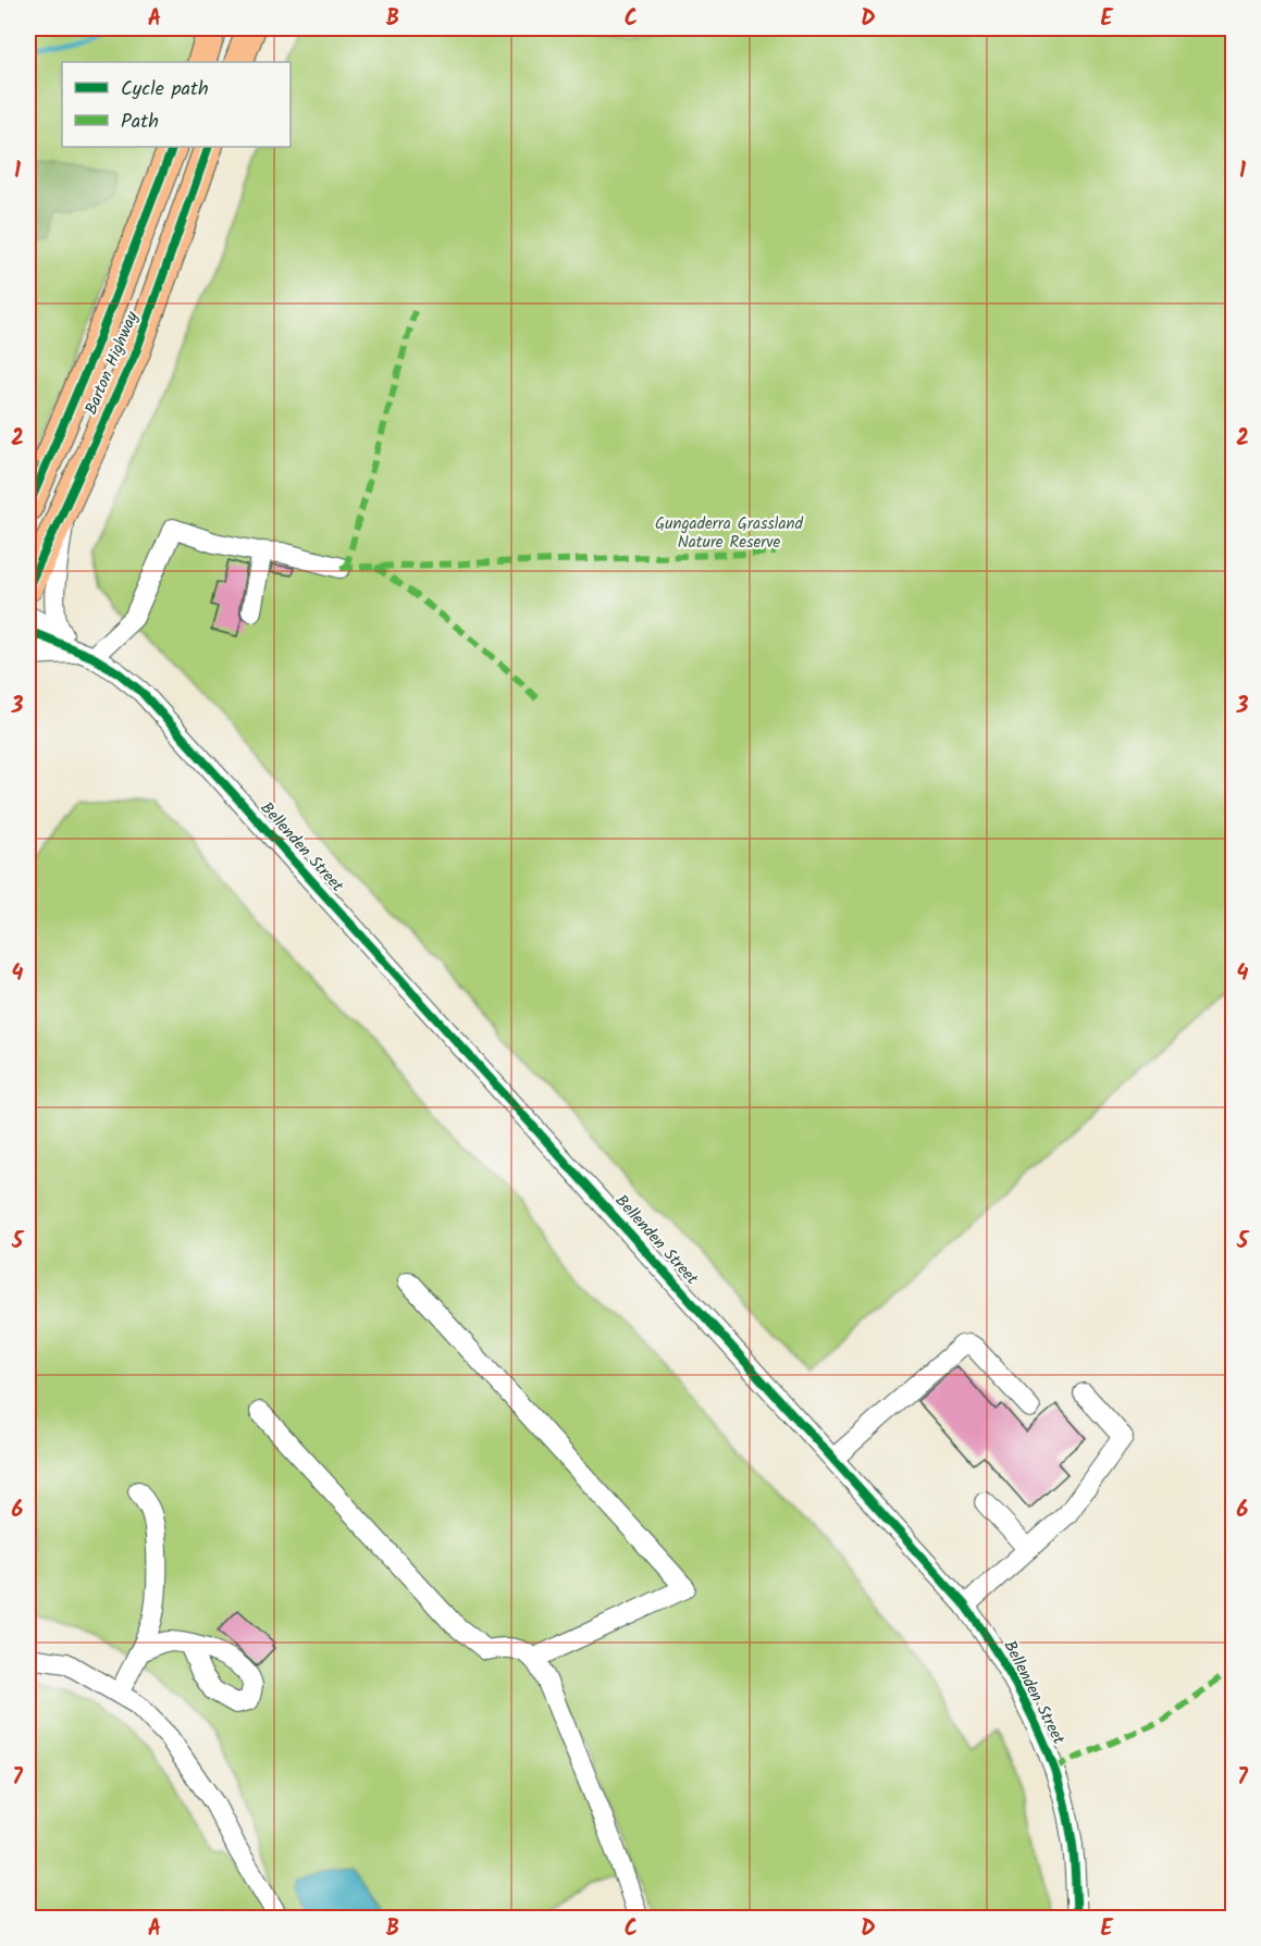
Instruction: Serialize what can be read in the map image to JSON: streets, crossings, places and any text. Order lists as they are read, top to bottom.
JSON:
{
  "streets": {
    "highway": ["Barton Highway"],
    "street": ["Bellenden Street"]
  },
  "parks": ["Gungaderra Grassland Nature Reserve"],
  "legend": ["Cycle path", "Path"],
  "grid": {
    "columns": [
      "A",
      "B",
      "C",
      "D",
      "E"
    ],
    "rows": [
      "1",
      "2",
      "3",
      "4",
      "5",
      "6",
      "7"
    ]
  }
}
